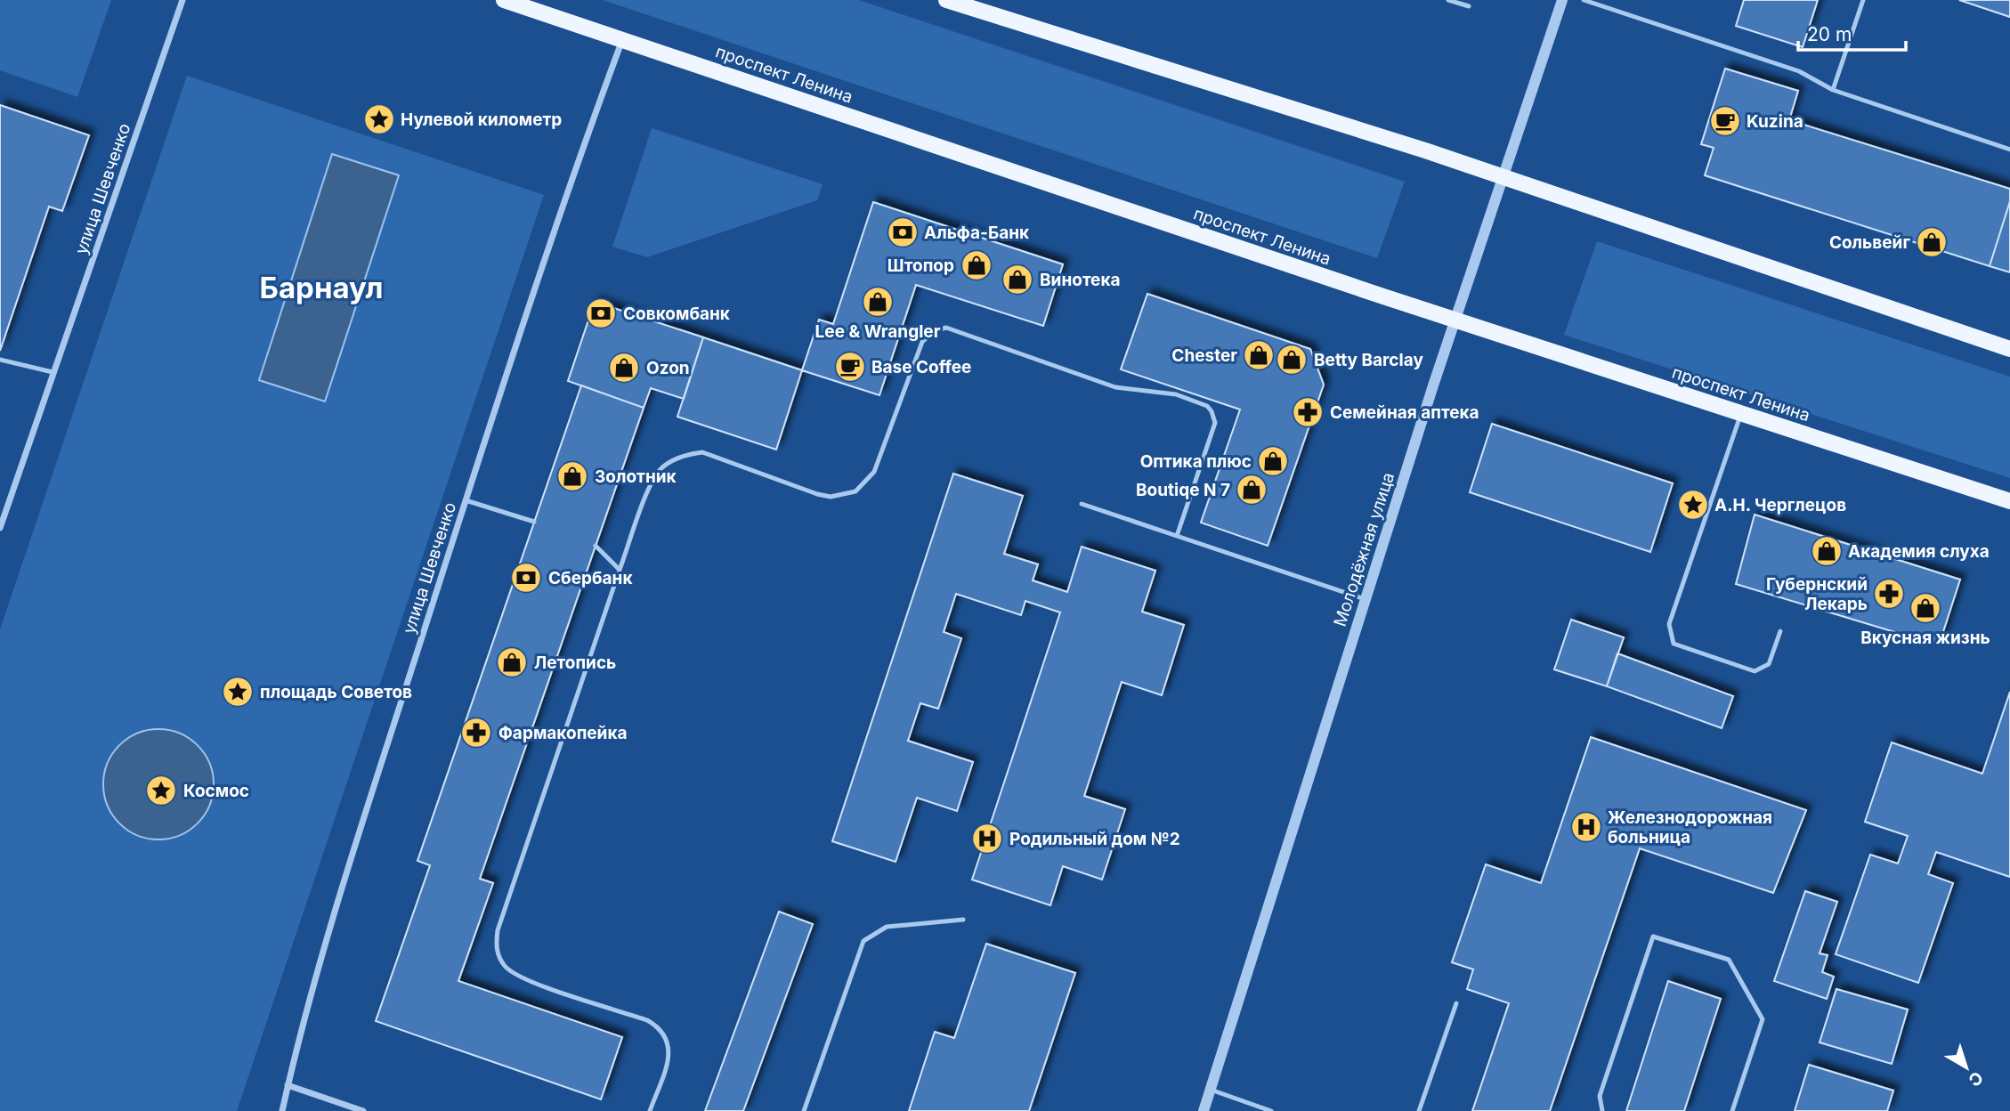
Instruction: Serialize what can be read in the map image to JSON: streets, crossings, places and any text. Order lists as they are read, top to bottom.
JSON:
{
  "streets": {
    "main road": ["проспект Ленина"],
    "street": ["улица Шевченко", "Молодёжная улица"]
  },
  "crossings": [
    ["проспект Ленина", "улица Шевченко"],
    ["проспект Ленина", "Молодёжная улица"]
  ],
  "districts": ["Барнаул"],
  "places": {
    "place": [
      "Нулевой километр",
      "А.Н. Черглецов",
      "площадь Советов",
      "Космос"
    ],
    "cafe": ["Kuzina", "Base Coffee"],
    "bank": ["Альфа-Банк", "Совкомбанк", "Сбербанк"],
    "shop": [
      "Сольвейг",
      "Штопор",
      "Винотека",
      "Lee & Wrangler",
      "Chester",
      "Betty Barclay",
      "Ozon",
      "Оптика плюс",
      "Золотник",
      "Boutiqe N 7",
      "Академия слуха",
      "Вкусная жизнь",
      "Летопись"
    ],
    "pharmacy": ["Семейная аптека", "Губернский Лекарь", "Фармакопейка"],
    "hospital": ["Железнодорожная больница", "Родильный дом №2"]
  },
  "scale_bar": "20 m",
  "north": "bottom right"
}
